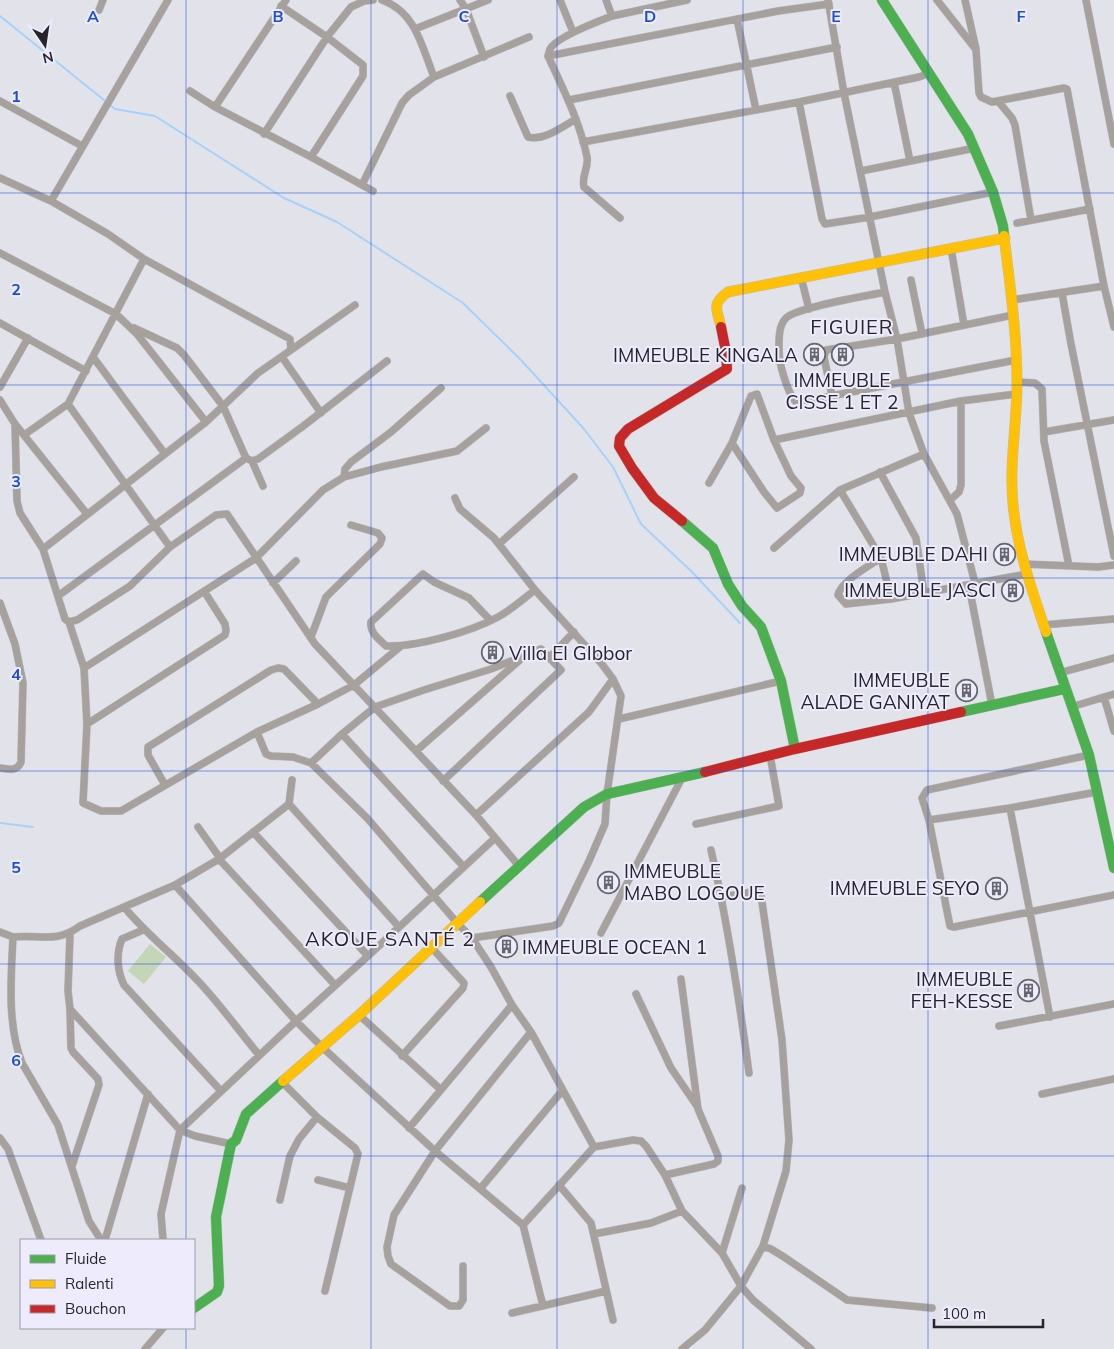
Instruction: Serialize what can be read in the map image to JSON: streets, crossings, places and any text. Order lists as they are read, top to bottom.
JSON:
{
  "districts": ["FIGUIER", "AKOUE SANTÉ 2"],
  "places": {
    "building": [
      "IMMEUBLE CISSE 1 ET 2",
      "IMMEUBLE KINGALA",
      "IMMEUBLE DAHI",
      "IMMEUBLE JASCI",
      "Villa El GIbbor",
      "IMMEUBLE ALADE GANIYAT",
      "IMMEUBLE MABO LOGOUE",
      "IMMEUBLE SEYO",
      "IMMEUBLE OCEAN 1",
      "IMMEUBLE FEH-KESSE"
    ]
  },
  "legend": ["Fluide", "Ralenti", "Bouchon"],
  "scale_bar": "100 m",
  "north": "bottom",
  "grid": {
    "columns": [
      "A",
      "B",
      "C",
      "D",
      "E",
      "F"
    ],
    "rows": [
      "1",
      "2",
      "3",
      "4",
      "5",
      "6"
    ]
  }
}
